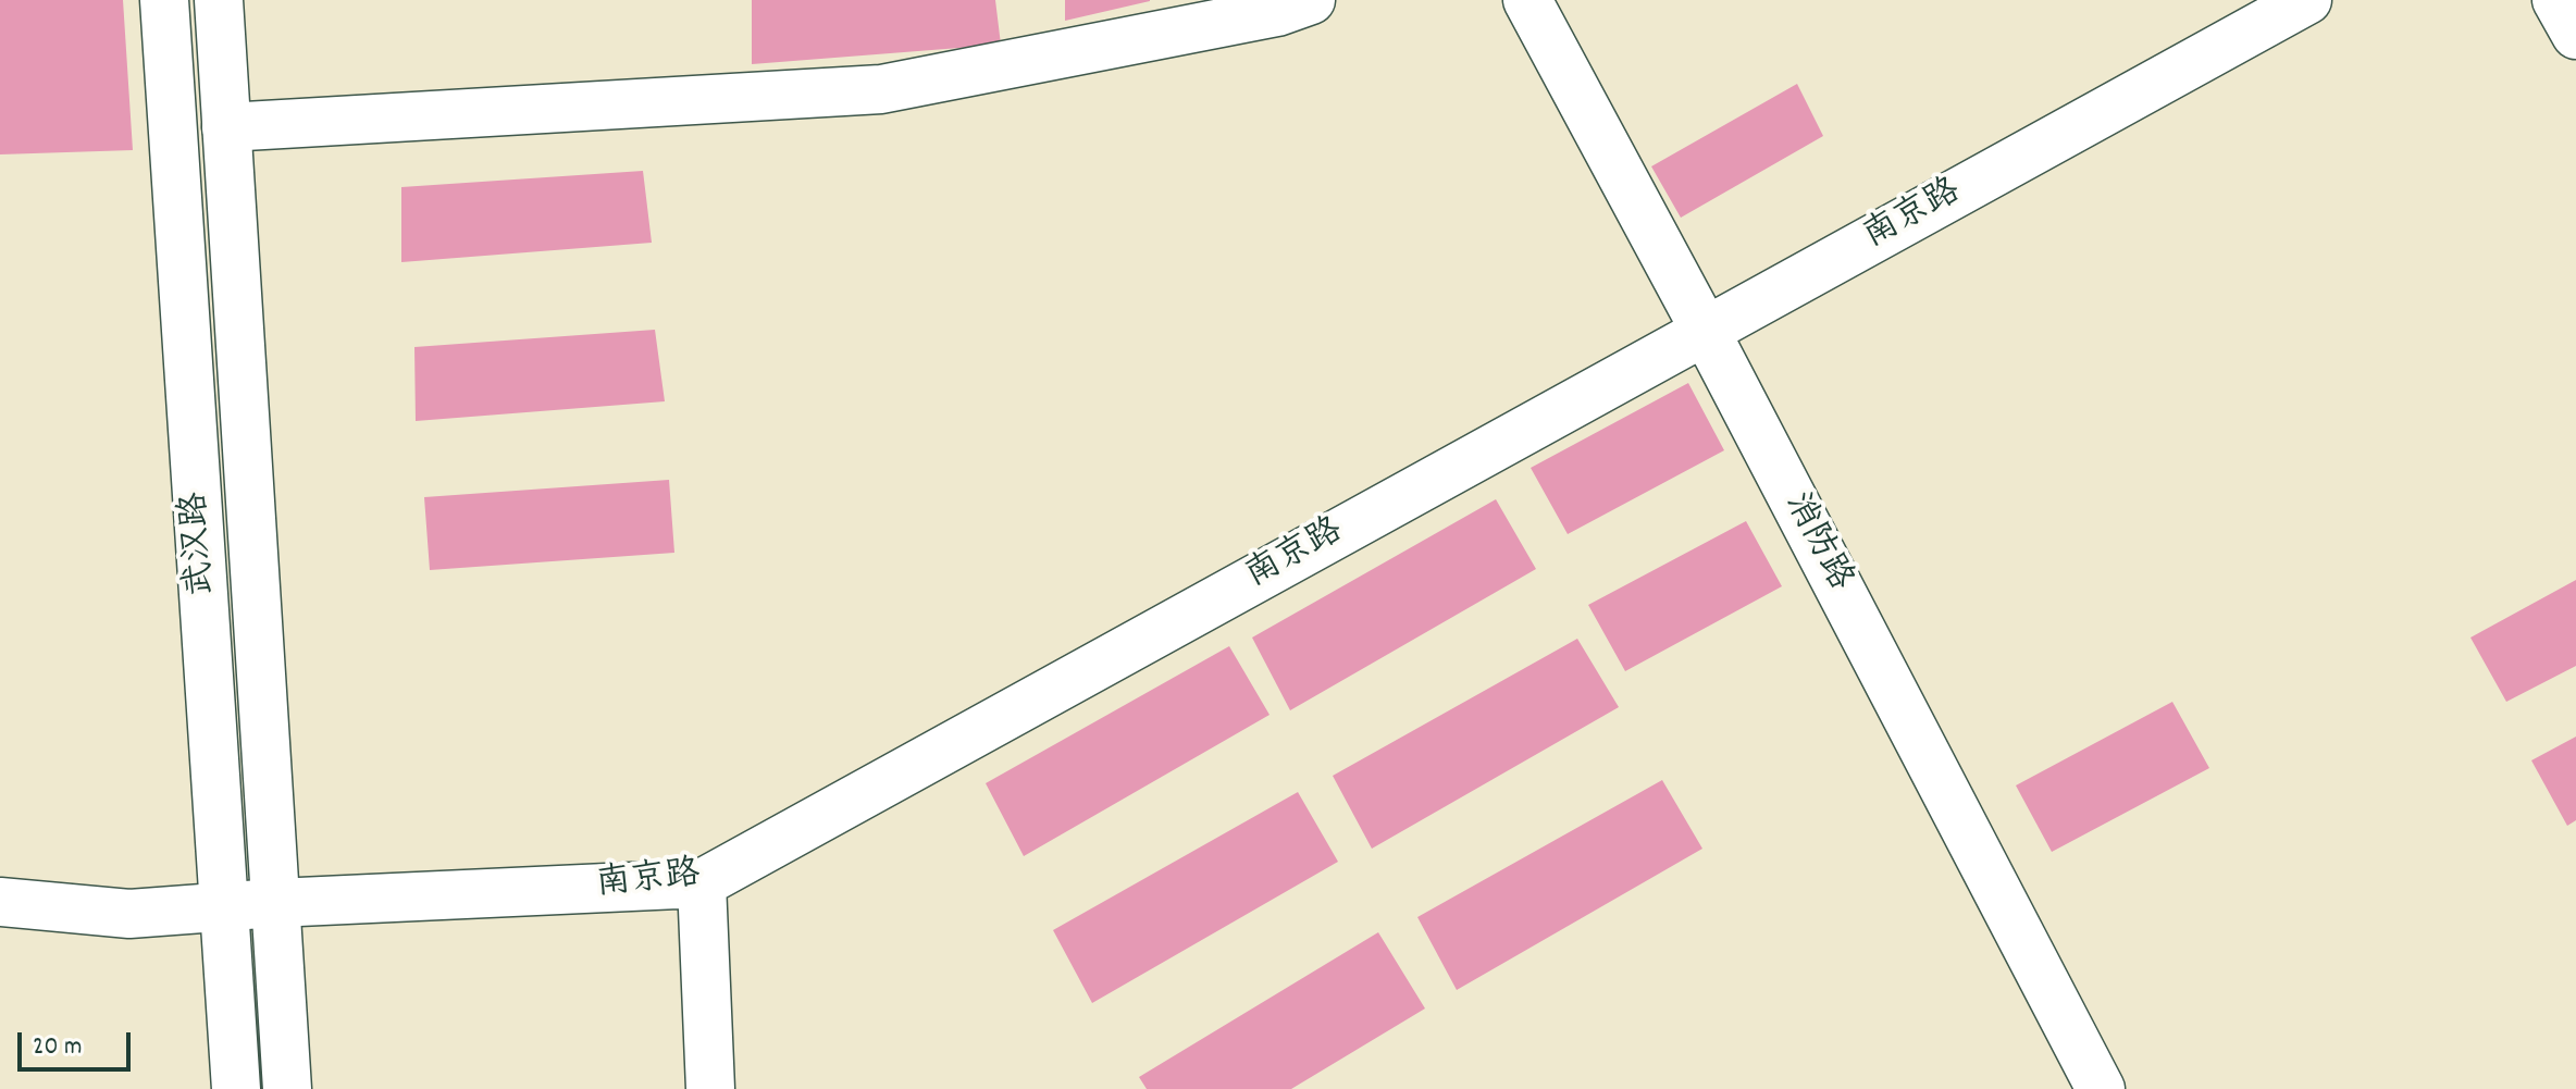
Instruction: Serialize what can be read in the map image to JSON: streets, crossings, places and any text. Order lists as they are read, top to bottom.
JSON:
{
  "streets": {
    "street": ["南京路", "消防路", "武汉路"]
  },
  "crossings": [
    ["南京路", "消防路"],
    ["南京路", "武汉路"]
  ],
  "scale_bar": "20 m"
}
